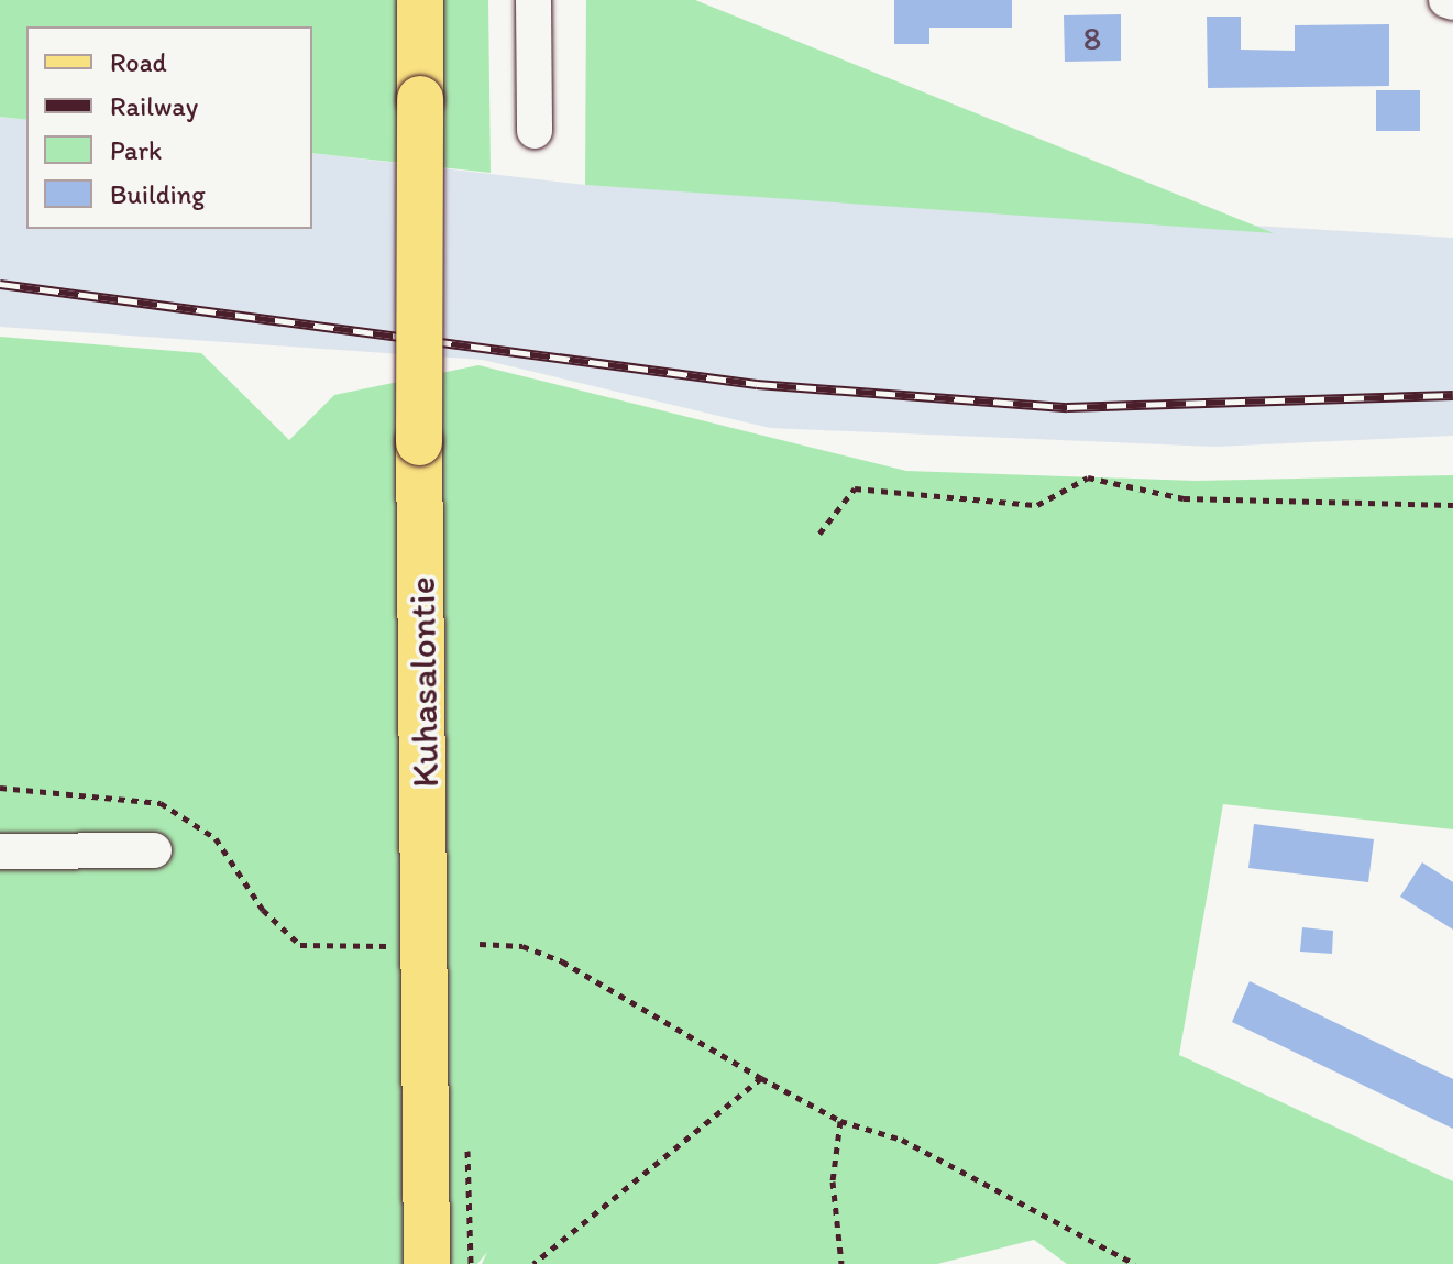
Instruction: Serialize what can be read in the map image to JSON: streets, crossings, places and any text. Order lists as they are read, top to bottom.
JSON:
{
  "streets": {
    "main road": ["Kuhasalontie"]
  },
  "house_numbers": ["8"],
  "legend": [
    "Road",
    "Railway",
    "Park",
    "Building"
  ]
}
